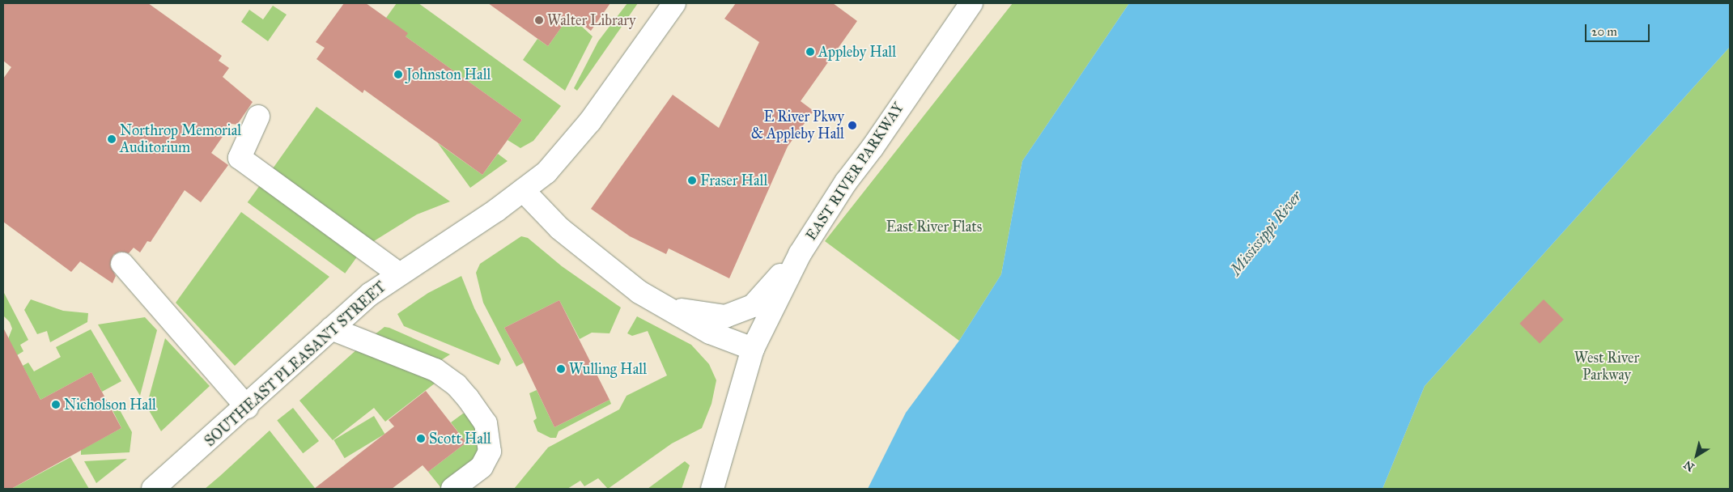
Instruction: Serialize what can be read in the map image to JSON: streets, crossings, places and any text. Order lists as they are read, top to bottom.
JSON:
{
  "streets": {
    "street": ["EAST RIVER PARKWAY", "SOUTHEAST PLEASANT STREET"]
  },
  "water": ["Mississippi River"],
  "parks": ["East River Flats", "West River Parkway"],
  "places": [
    "Walter Library",
    "Appleby Hall",
    "Johnston Hall",
    "E River Pkwy & Appleby Hall",
    "Northrop Memorial Auditorium",
    "Fraser Hall",
    "Wulling Hall",
    "Nicholson Hall",
    "Scott Hall"
  ],
  "scale_bar": "20 m",
  "north": "bottom left"
}
